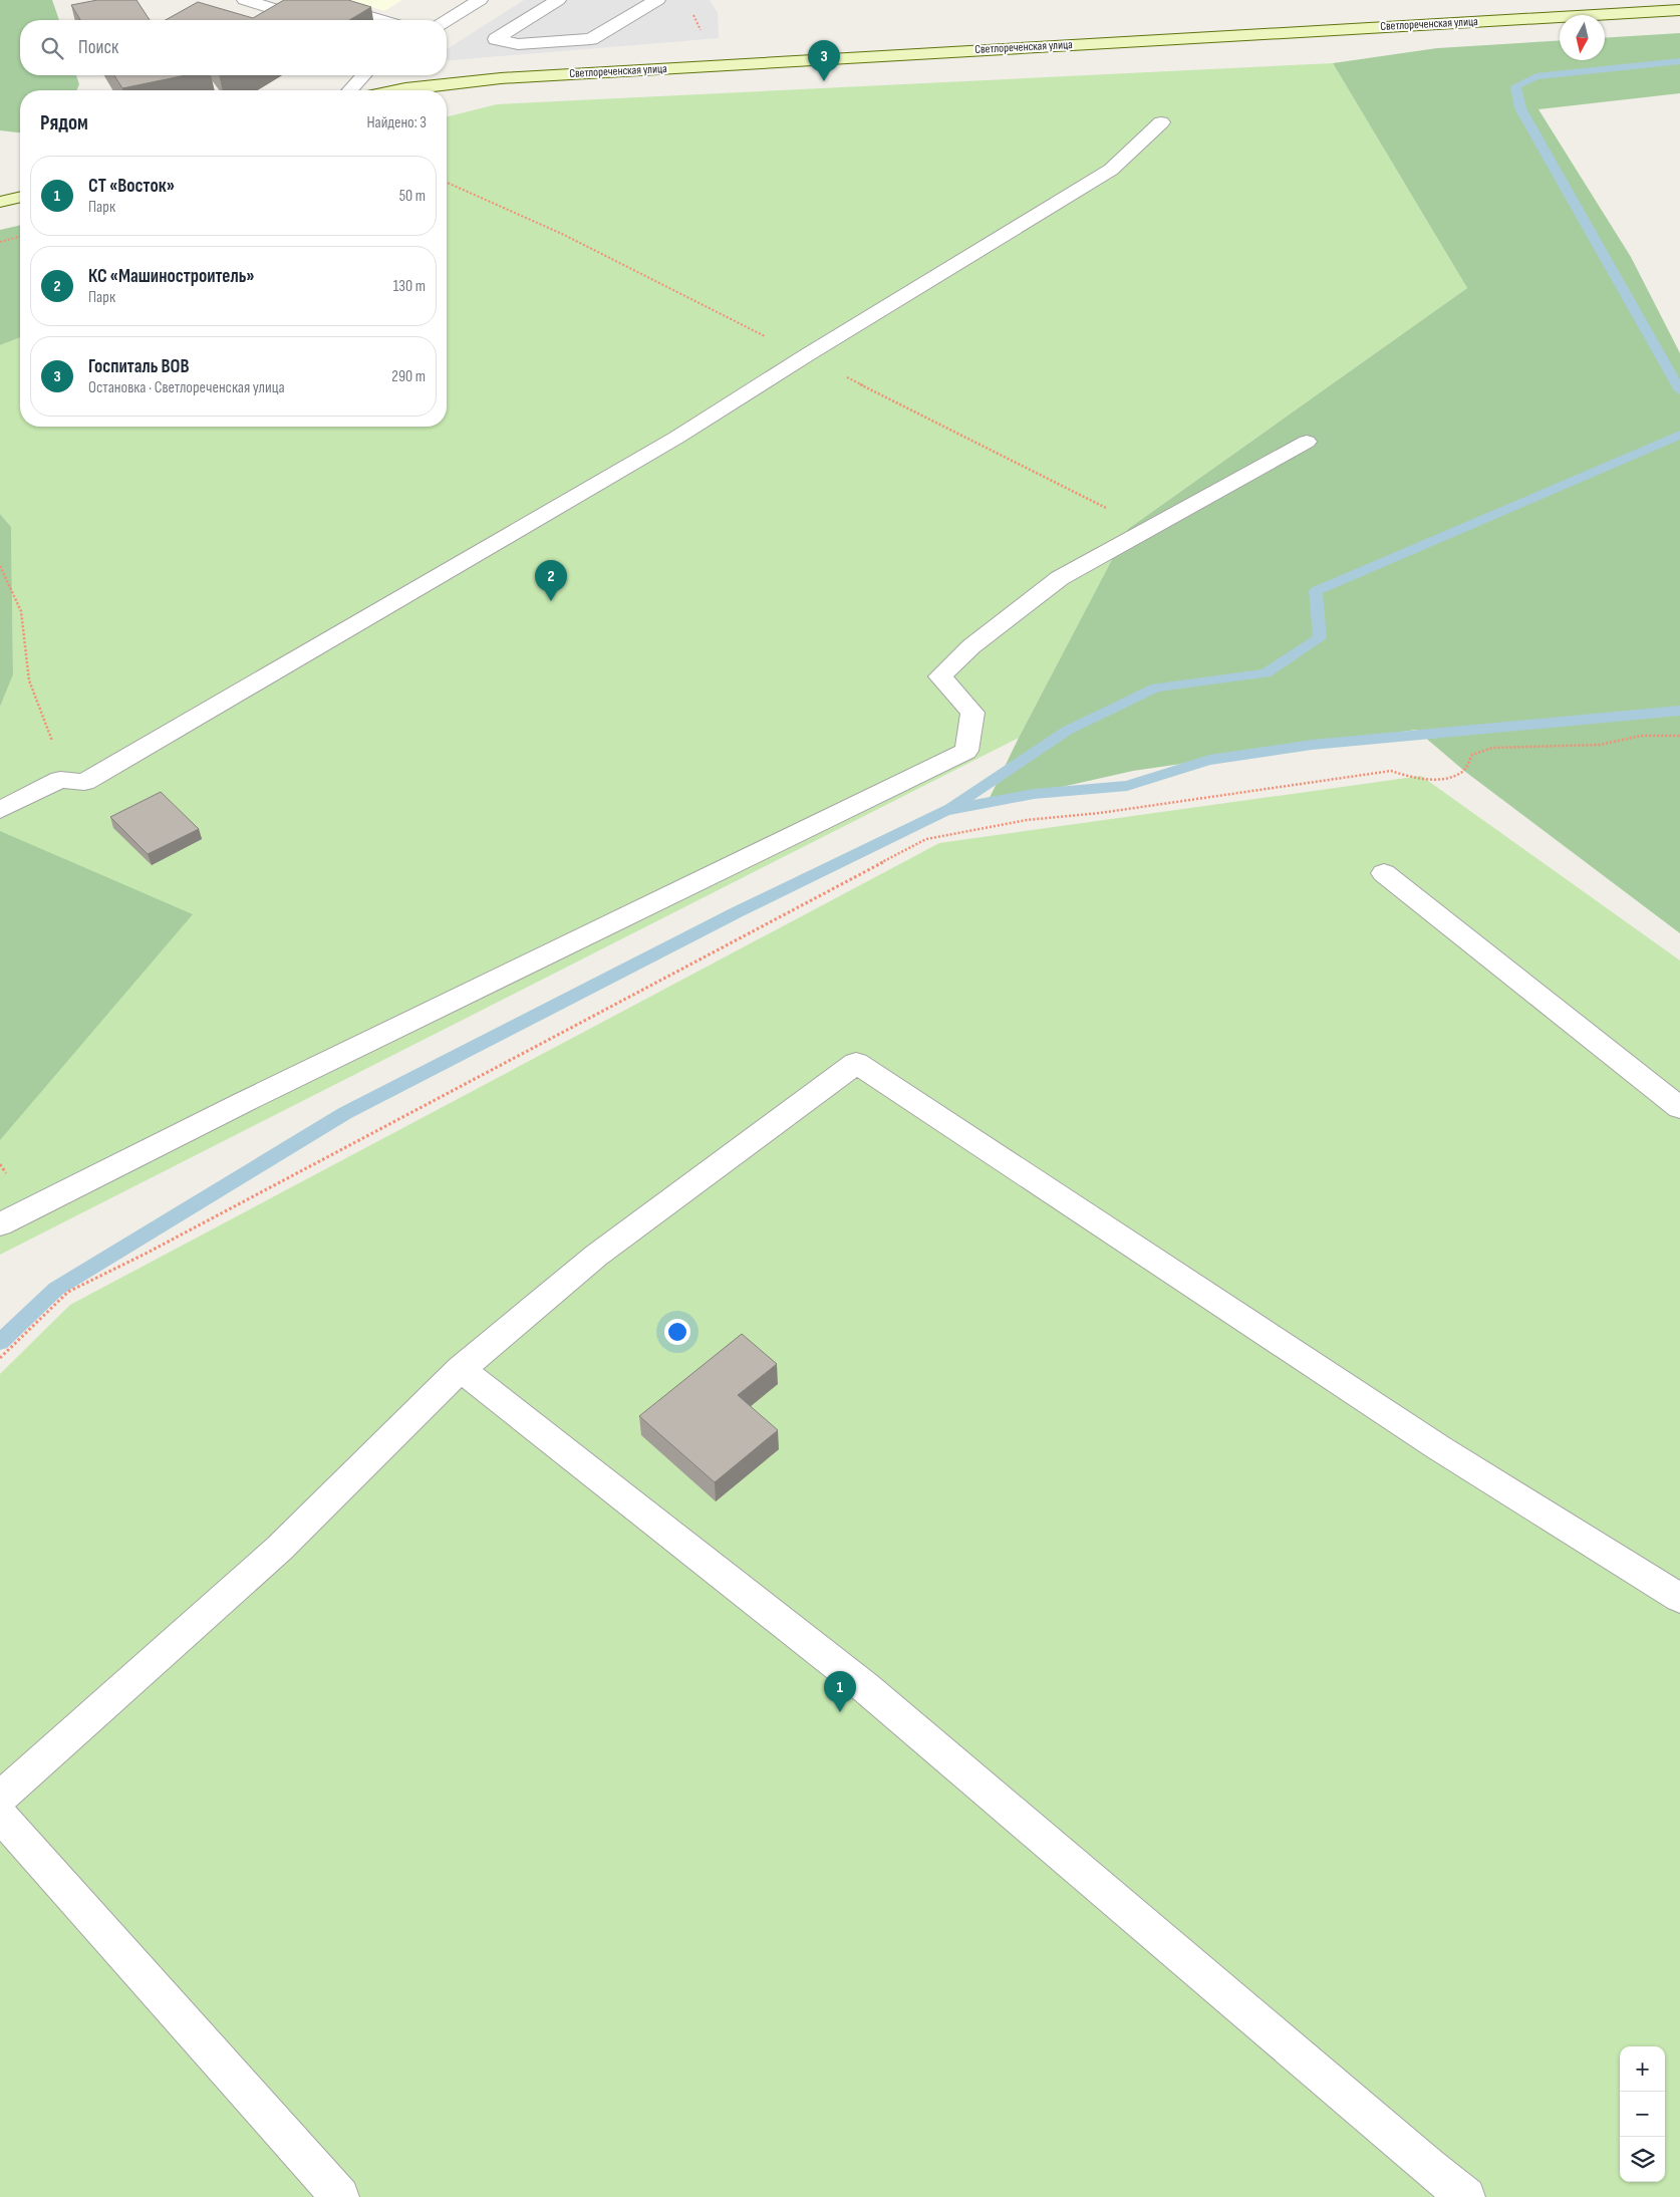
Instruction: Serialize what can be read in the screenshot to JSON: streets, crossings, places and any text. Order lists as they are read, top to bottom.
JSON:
{
  "streets": {
    "main road": ["Светлореченская улица"]
  },
  "north": "bottom",
  "page": {
    "search": "Поиск",
    "pins": ["3", "2", "1"],
    "heading": ["Рядом", "Найдено: 3"],
    "list": [
      {
        "mark": "1",
        "name": "СТ «Восток»",
        "note": "Парк",
        "value": "50 m"
      },
      {
        "mark": "2",
        "name": "КС «Машиностроитель»",
        "note": "Парк",
        "value": "130 m"
      },
      {
        "mark": "3",
        "name": "Госпиталь ВОВ",
        "note": "Остановка · Светлореченская улица",
        "value": "290 m"
      }
    ],
    "map_buttons": ["+", "−"]
  }
}
